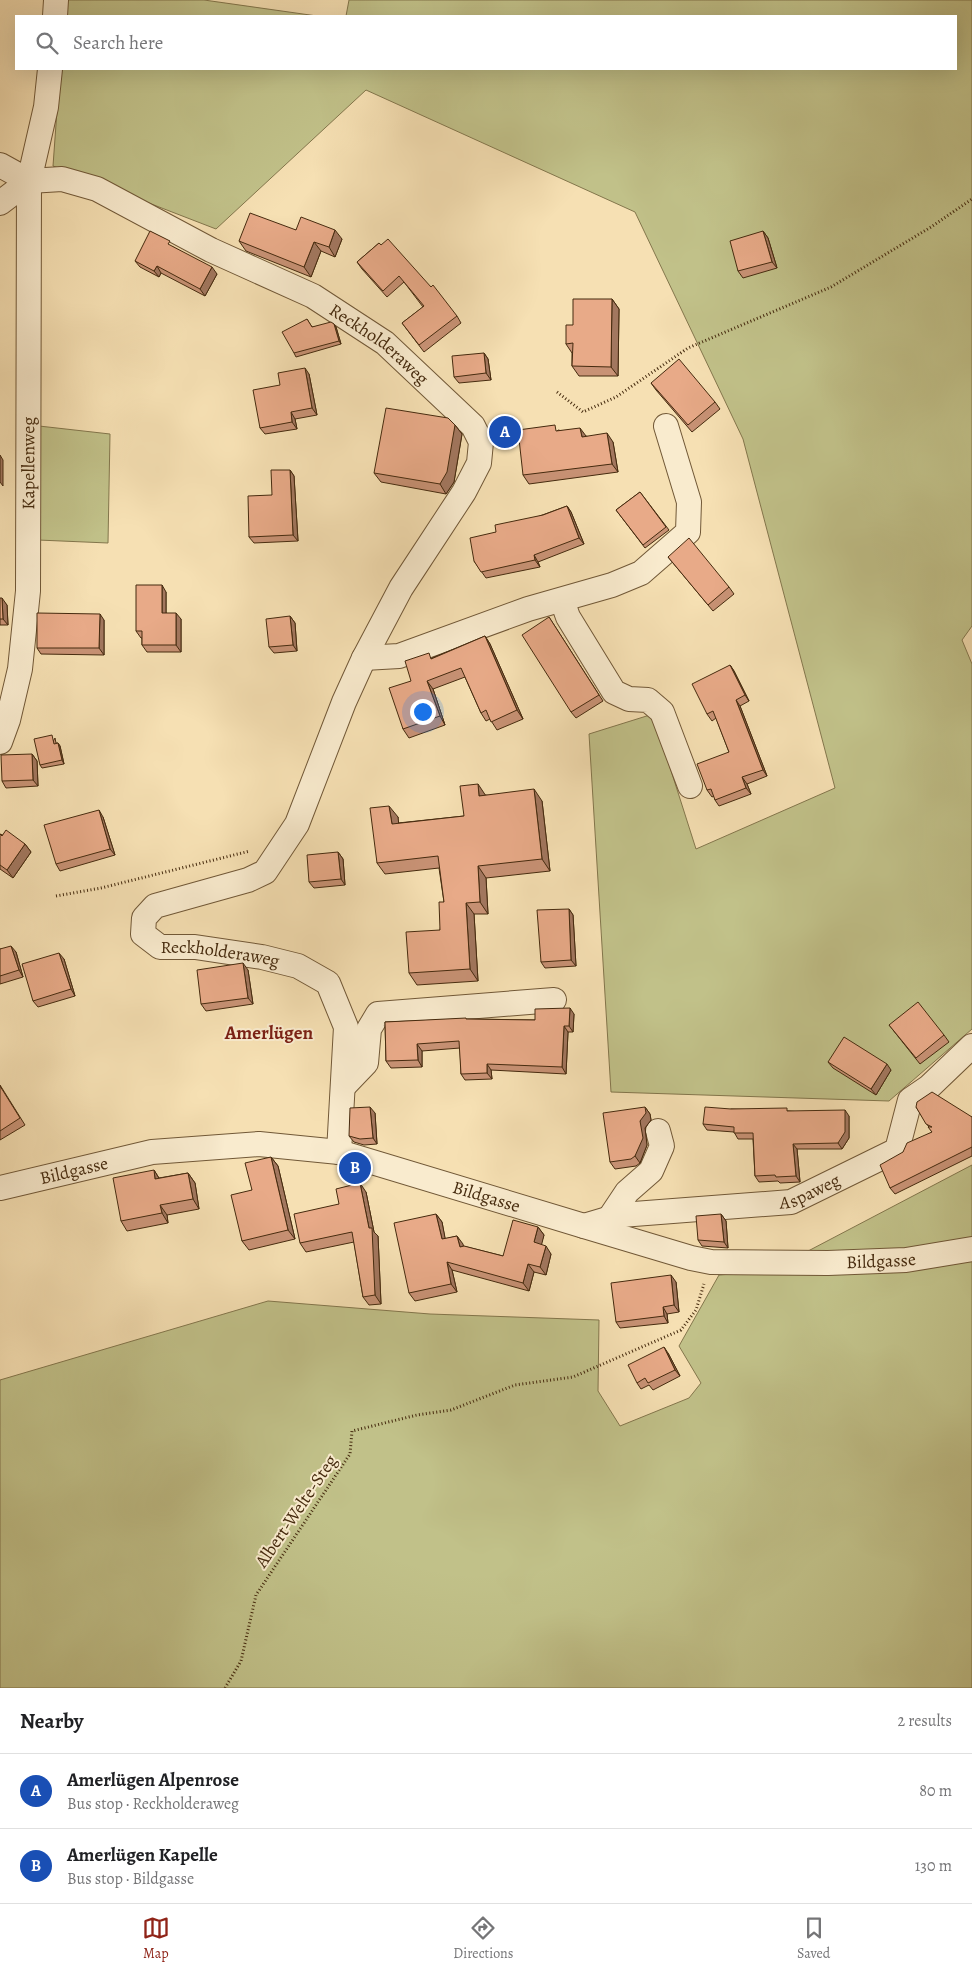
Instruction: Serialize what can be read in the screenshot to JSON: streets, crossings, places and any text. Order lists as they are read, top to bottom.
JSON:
{
  "streets": {
    "street": [
      "Reckholderaweg",
      "Kapellenweg",
      "Bildgasse",
      "Aspaweg"
    ],
    "path": ["Albert-Welte-Steg"]
  },
  "crossings": [
    ["Reckholderaweg", "Kapellenweg"],
    ["Reckholderaweg", "Bildgasse"],
    ["Bildgasse", "Aspaweg"],
    ["Bildgasse", "Albert-Welte-Steg"]
  ],
  "districts": ["Amerlügen"],
  "page": {
    "search": "Search here",
    "pins": ["A", "B"],
    "heading": ["Nearby", "2 results"],
    "list": [
      {
        "mark": "A",
        "name": "Amerlügen Alpenrose",
        "note": "Bus stop · Reckholderaweg",
        "value": "80 m"
      },
      {
        "mark": "B",
        "name": "Amerlügen Kapelle",
        "note": "Bus stop · Bildgasse",
        "value": "130 m"
      }
    ],
    "nav": ["Map", "Directions", "Saved"]
  }
}
